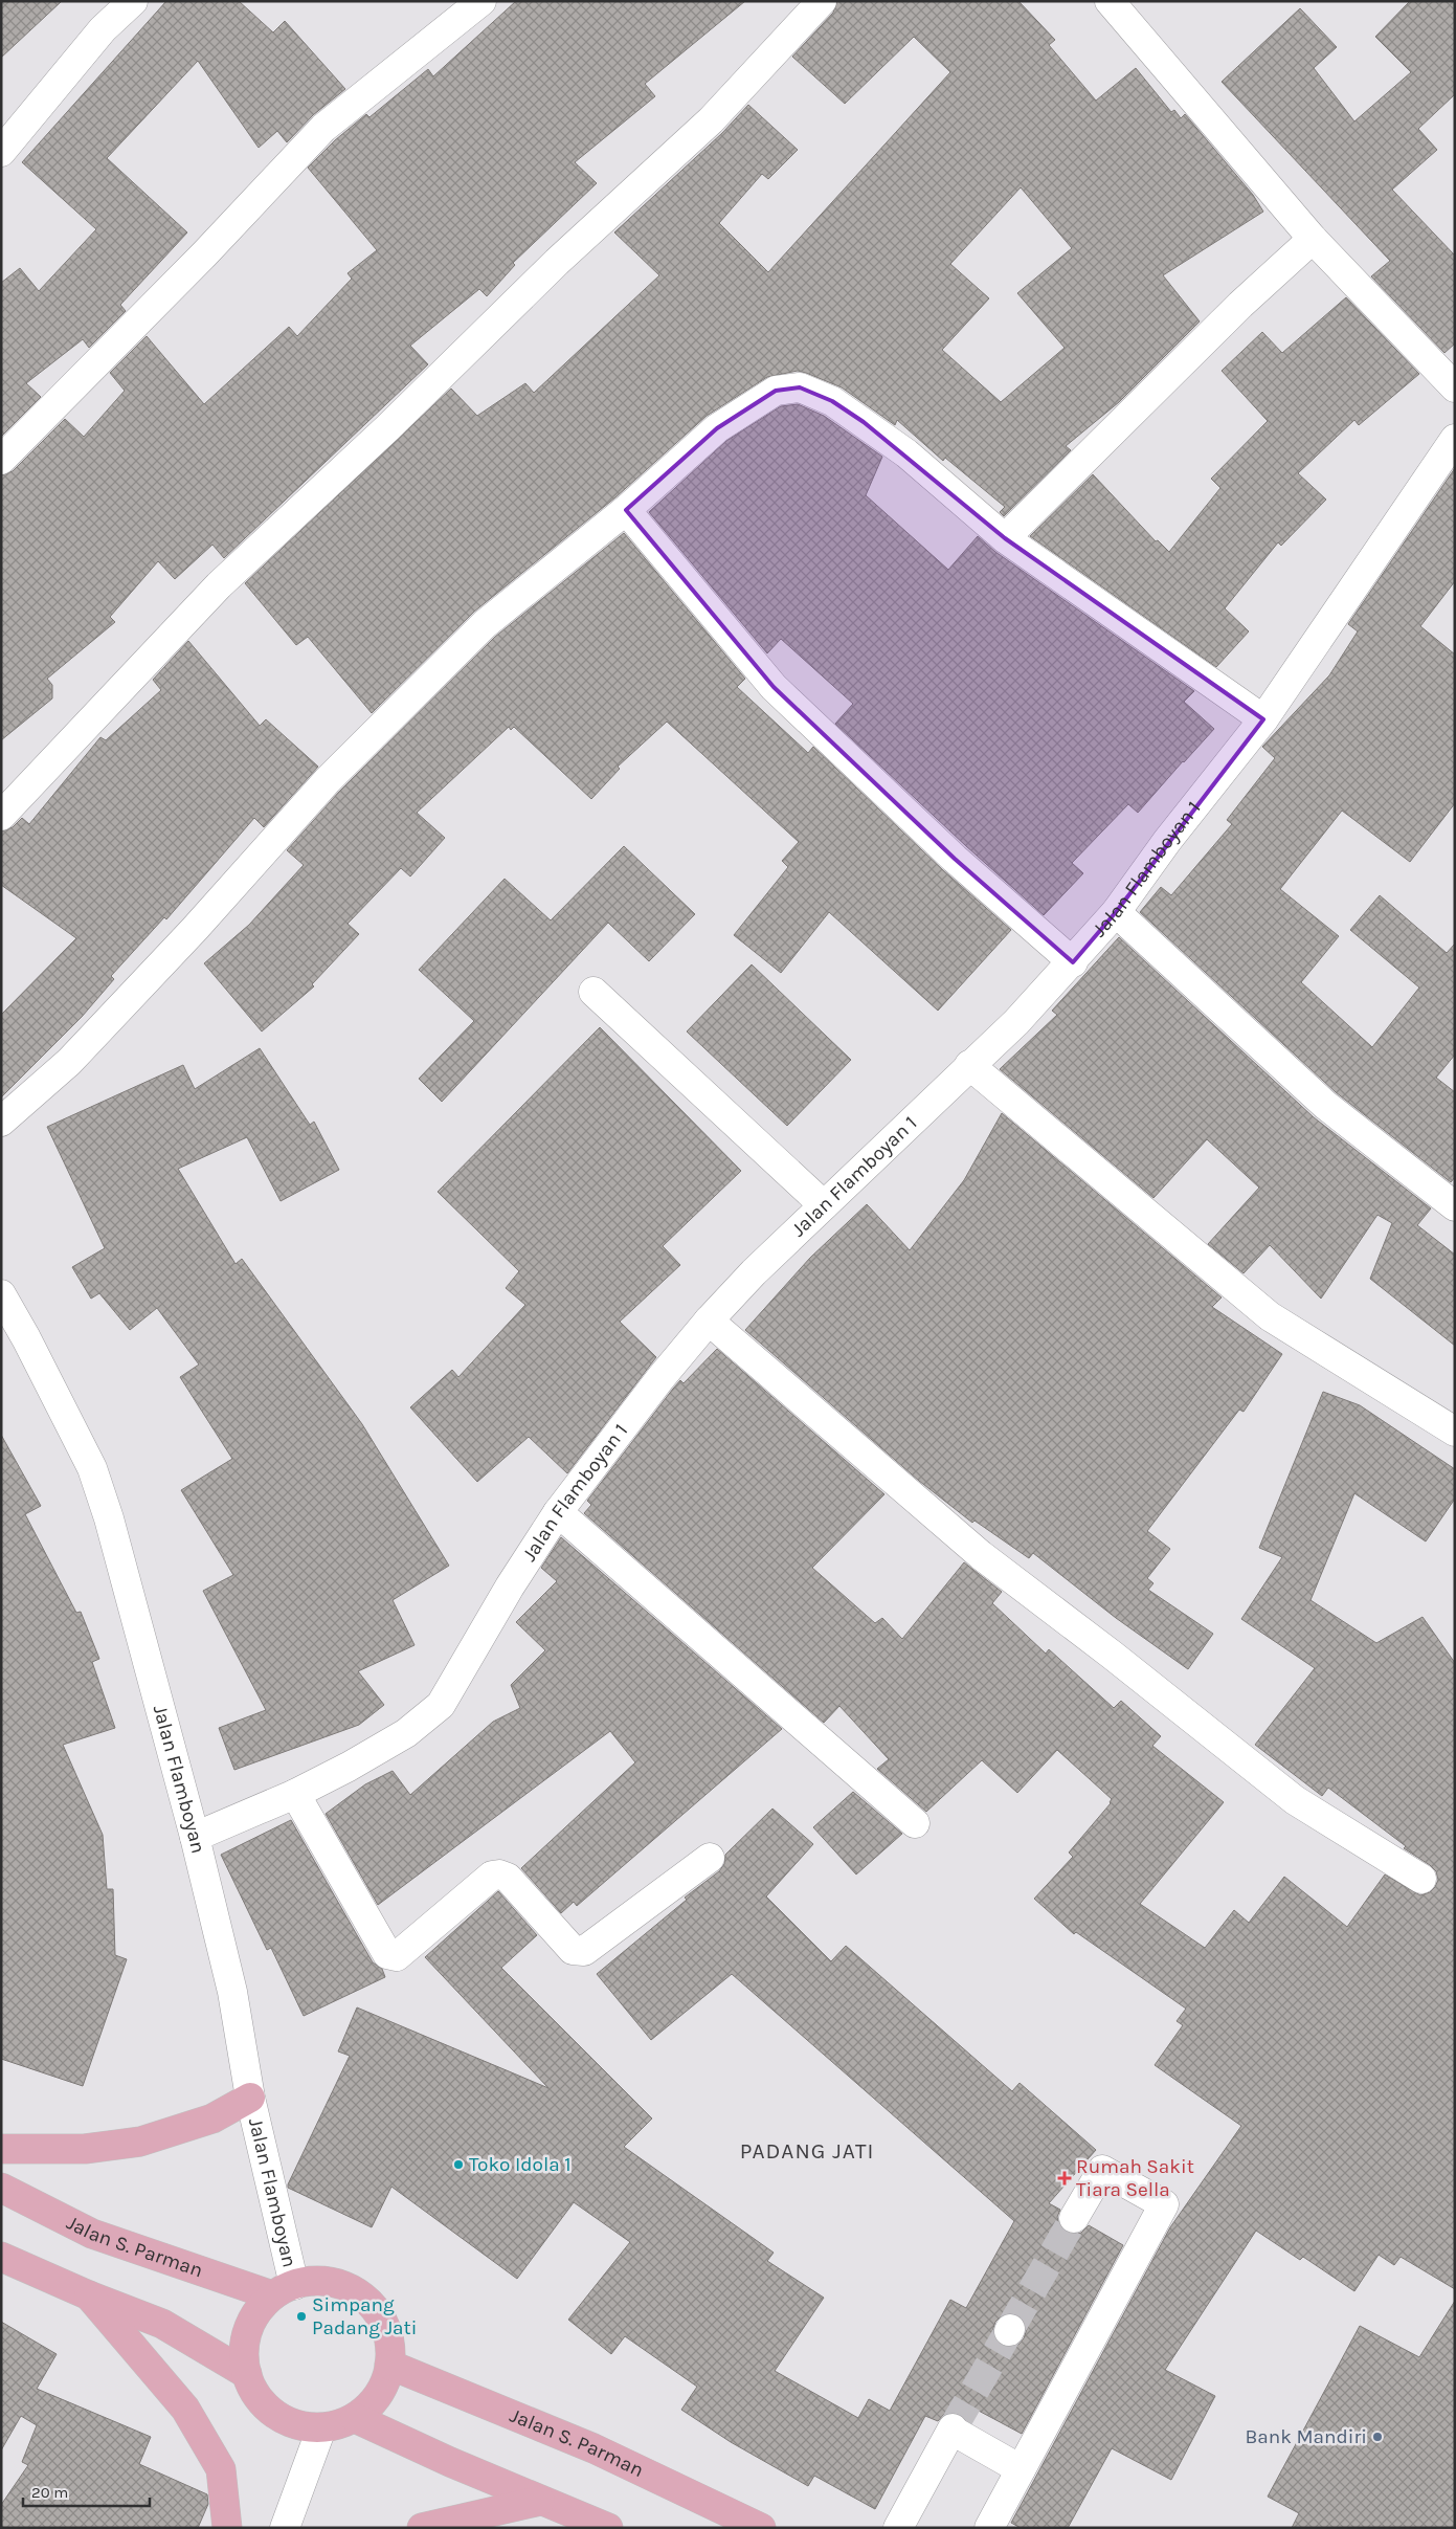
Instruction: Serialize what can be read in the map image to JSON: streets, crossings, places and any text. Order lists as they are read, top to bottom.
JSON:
{
  "streets": {
    "main road": ["Jalan S. Parman"],
    "street": ["Jalan Flamboyan 1", "Jalan Flamboyan"]
  },
  "crossings": [
    ["Jalan Flamboyan 1", "Jalan Flamboyan"],
    ["Jalan Flamboyan", "Jalan S. Parman"]
  ],
  "districts": ["PADANG JATI"],
  "places": {
    "other": ["Toko Idola 1", "Simpang Padang Jati", "Bank Mandiri"],
    "health": ["Rumah Sakit Tiara Sella"]
  },
  "scale_bar": "20 m"
}
